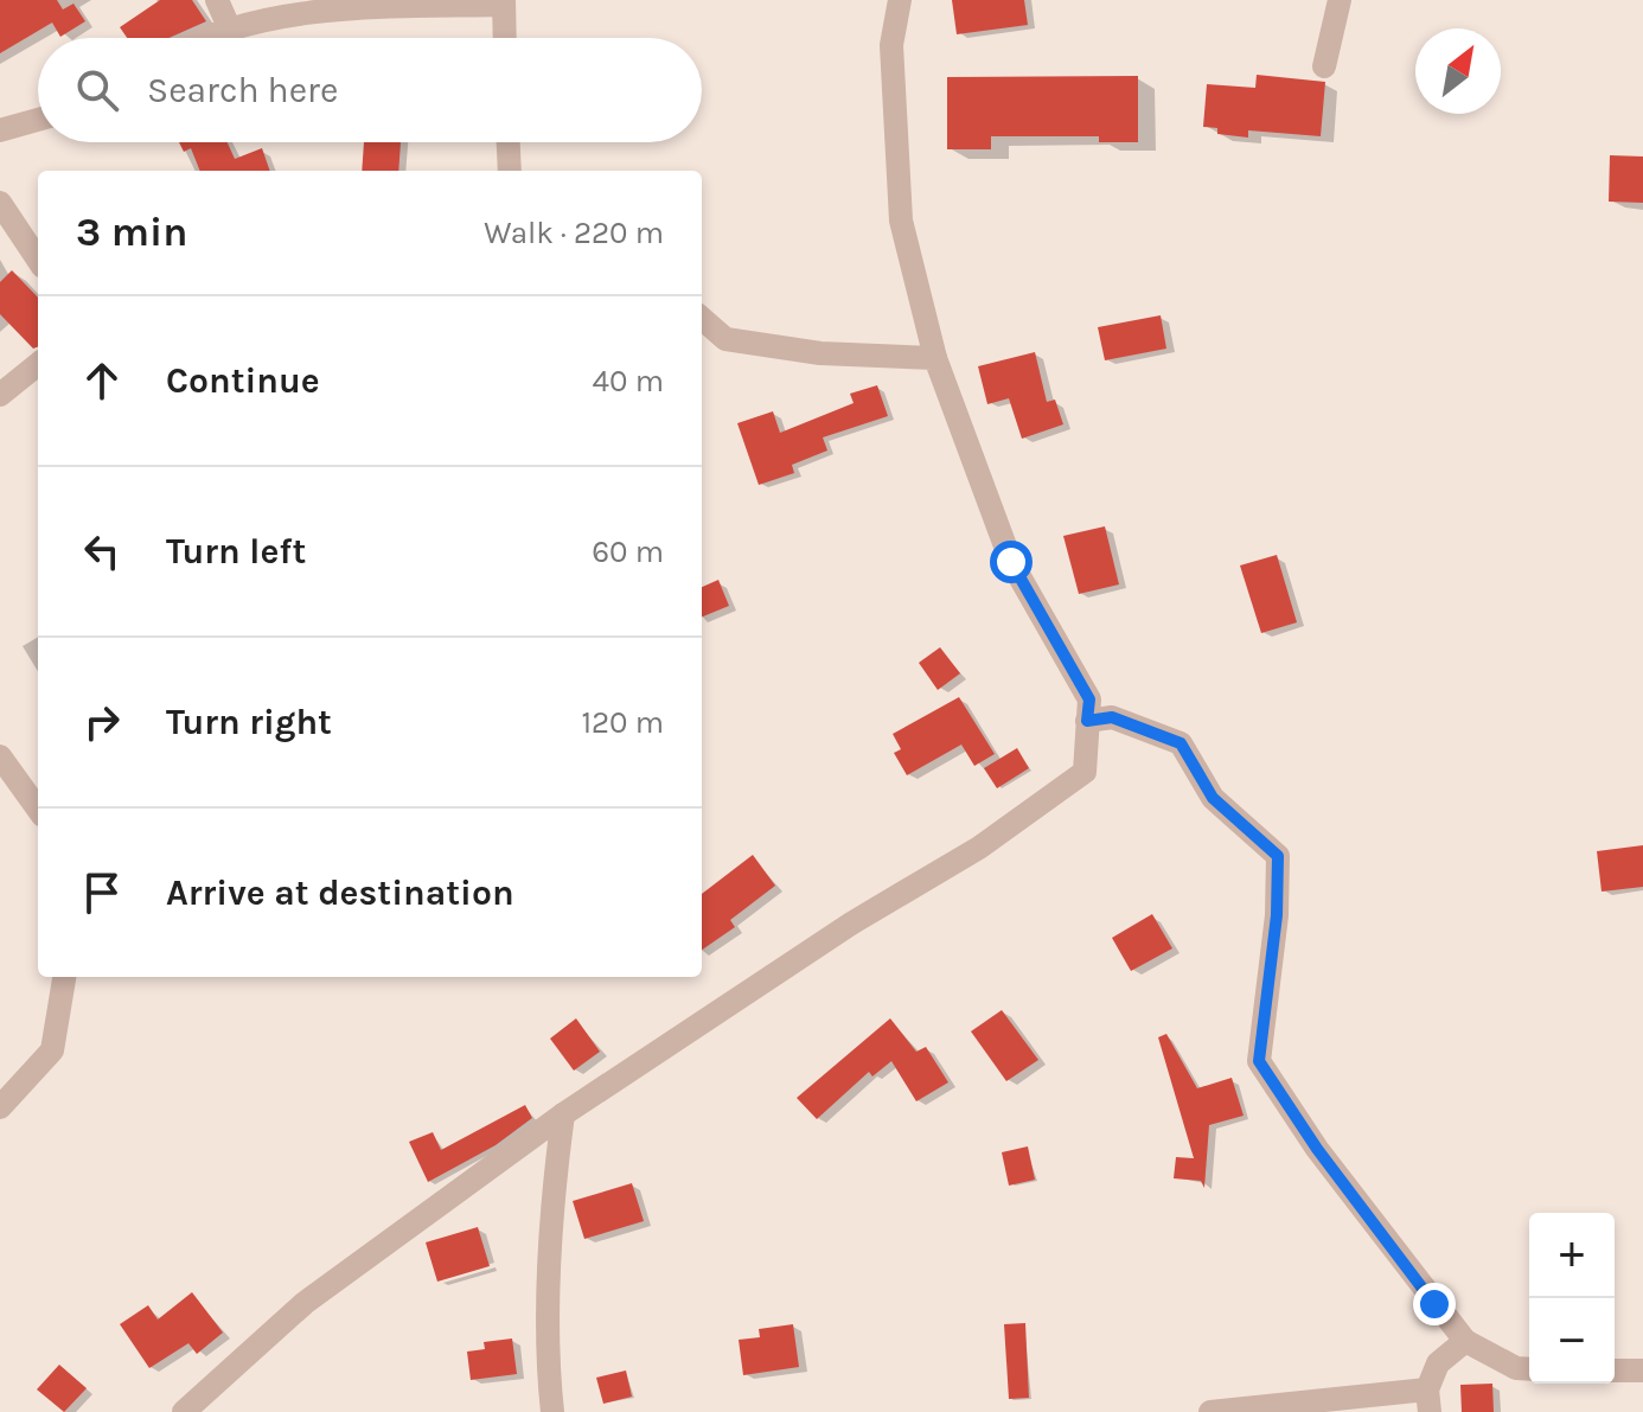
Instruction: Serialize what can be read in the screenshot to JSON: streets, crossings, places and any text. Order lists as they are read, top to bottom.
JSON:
{
  "north": "top right",
  "page": {
    "search": "Search here",
    "heading": ["3 min", "Walk · 220 m"],
    "list": [
      ["Continue", "40 m"],
      ["Turn left", "60 m"],
      ["Turn right", "120 m"],
      "Arrive at destination"
    ],
    "map_buttons": ["+", "−"]
  }
}
